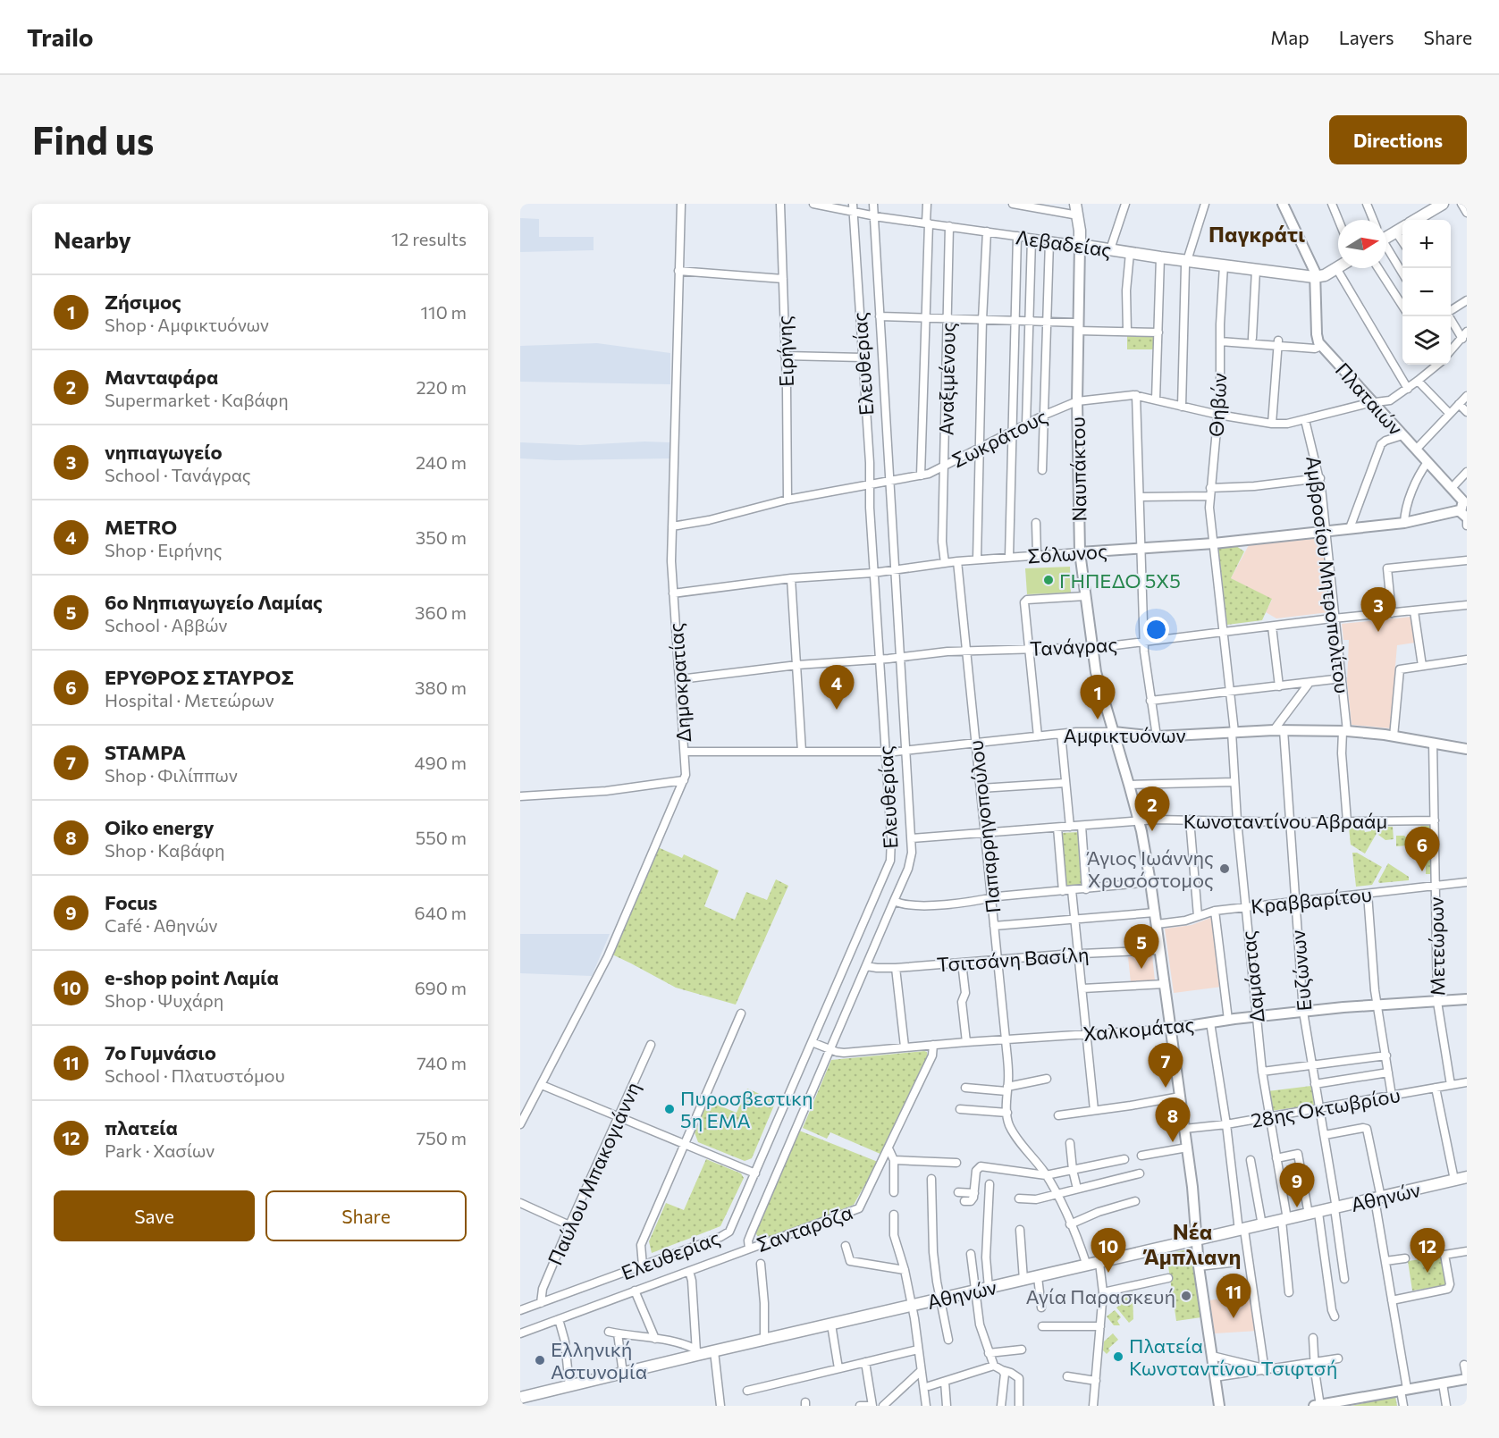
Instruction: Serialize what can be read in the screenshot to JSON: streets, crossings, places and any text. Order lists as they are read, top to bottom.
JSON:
{
  "streets": {
    "main road": ["Λεβαδείας", "Ναυπάκτου", "Αθηνών"],
    "street": [
      "Ειρήνης",
      "Ελευθερίας",
      "Αναξιμένους",
      "Πλαταιών",
      "Θηβών",
      "Σωκράτους",
      "Σόλωνος",
      "Αμβροσίου Μητροπολίτου",
      "Τανάγρας",
      "Δημοκρατίας",
      "Αμφικτυόνων",
      "Κωνσταντίνου Αβραάμ",
      "Παπαρρηγοπούλου",
      "Κραββαρίτου",
      "Μετεώρων",
      "Τσιτσάνη Βασίλη",
      "Ευζώνων",
      "Δαμάστας",
      "Χαλκομάτας",
      "28ης Οκτωβρίου",
      "Παύλου Μπακογιάννη",
      "Σανταρόζα"
    ]
  },
  "crossings": [
    ["Λεβαδείας", "Ελευθερίας"],
    ["Λεβαδείας", "Αναξιμένους"],
    ["Λεβαδείας", "Πλαταιών"],
    ["Λεβαδείας", "Θηβών"],
    ["Λεβαδείας", "Ναυπάκτου"],
    ["Ειρήνης", "Σωκράτους"],
    ["Ελευθερίας", "Σωκράτους"],
    ["Ελευθερίας", "Σόλωνος"],
    ["Ελευθερίας", "Τανάγρας"],
    ["Ελευθερίας", "Αμφικτυόνων"],
    ["Ελευθερίας", "Κωνσταντίνου Αβραάμ"],
    ["Ελευθερίας", "Τσιτσάνη Βασίλη"],
    ["Ελευθερίας", "Χαλκομάτας"],
    ["Ελευθερίας", "Παύλου Μπακογιάννη"],
    ["Ελευθερίας", "Σανταρόζα"],
    ["Αναξιμένους", "Σωκράτους"],
    ["Αναξιμένους", "Σόλωνος"],
    ["Πλαταιών", "Σωκράτους"],
    ["Πλαταιών", "Σόλωνος"],
    ["Θηβών", "Σωκράτους"],
    ["Θηβών", "Σόλωνος"],
    ["Θηβών", "Δαμάστας"],
    ["Σωκράτους", "Ναυπάκτου"],
    ["Σωκράτους", "Αμβροσίου Μητροπολίτου"],
    ["Σωκράτους", "Δημοκρατίας"],
    ["Ναυπάκτου", "Σόλωνος"],
    ["Ναυπάκτου", "Τανάγρας"],
    ["Ναυπάκτου", "Αμφικτυόνων"],
    ["Ναυπάκτου", "Κωνσταντίνου Αβραάμ"],
    ["Ναυπάκτου", "Κραββαρίτου"],
    ["Ναυπάκτου", "Τσιτσάνη Βασίλη"],
    ["Ναυπάκτου", "Χαλκομάτας"],
    ["Ναυπάκτου", "28ης Οκτωβρίου"],
    ["Ναυπάκτου", "Αθηνών"],
    ["Σόλωνος", "Αμβροσίου Μητροπολίτου"],
    ["Σόλωνος", "Δημοκρατίας"],
    ["Σόλωνος", "Παπαρρηγοπούλου"],
    ["Σόλωνος", "Δαμάστας"],
    ["Αμβροσίου Μητροπολίτου", "Τανάγρας"],
    ["Αμβροσίου Μητροπολίτου", "Αμφικτυόνων"],
    ["Αμβροσίου Μητροπολίτου", "Κωνσταντίνου Αβραάμ"],
    ["Τανάγρας", "Δημοκρατίας"],
    ["Τανάγρας", "Παπαρρηγοπούλου"],
    ["Τανάγρας", "Δαμάστας"],
    ["Δημοκρατίας", "Αμφικτυόνων"],
    ["Αμφικτυόνων", "Παπαρρηγοπούλου"],
    ["Αμφικτυόνων", "Μετεώρων"],
    ["Αμφικτυόνων", "Ευζώνων"],
    ["Αμφικτυόνων", "Δαμάστας"],
    ["Κωνσταντίνου Αβραάμ", "Παπαρρηγοπούλου"],
    ["Κωνσταντίνου Αβραάμ", "Μετεώρων"],
    ["Κωνσταντίνου Αβραάμ", "Ευζώνων"],
    ["Κωνσταντίνου Αβραάμ", "Δαμάστας"],
    ["Παπαρρηγοπούλου", "Τσιτσάνη Βασίλη"],
    ["Παπαρρηγοπούλου", "Χαλκομάτας"],
    ["Παπαρρηγοπούλου", "Αθηνών"],
    ["Κραββαρίτου", "Μετεώρων"],
    ["Κραββαρίτου", "Ευζώνων"],
    ["Κραββαρίτου", "Δαμάστας"],
    ["Μετεώρων", "Χαλκομάτας"],
    ["Μετεώρων", "28ης Οκτωβρίου"],
    ["Ευζώνων", "Χαλκομάτας"],
    ["Ευζώνων", "28ης Οκτωβρίου"],
    ["Ευζώνων", "Αθηνών"],
    ["Δαμάστας", "Χαλκομάτας"],
    ["Δαμάστας", "28ης Οκτωβρίου"],
    ["Δαμάστας", "Αθηνών"],
    ["Χαλκομάτας", "Σανταρόζα"]
  ],
  "districts": ["Παγκράτι", "Νέα Άμπλιανη"],
  "places": [
    "ΓΗΠΕΔΟ 5X5",
    "Άγιος Ιωάννης Χρυσόστομος",
    "Πυροσβεστικη 5η ΕΜΑ",
    "Αγία Παρασκευή",
    "Πλατεία Κωνσταντίνου Τσιφτσή",
    "Ελληνική Αστυνομία"
  ],
  "north": "right",
  "page": {
    "header": "Trailo",
    "nav": ["Map", "Layers", "Share"],
    "buttons": [
      "Directions",
      ["Save", "Share"]
    ],
    "title": "Find us",
    "heading": ["Nearby", "12 results"],
    "map_buttons": ["+", "−"],
    "list": [
      {
        "mark": "1",
        "name": "Ζήσιμος",
        "note": "Shop · Αμφικτυόνων",
        "value": "110 m"
      },
      {
        "mark": "2",
        "name": "Μανταφάρα",
        "note": "Supermarket · Καβάφη",
        "value": "220 m"
      },
      {
        "mark": "3",
        "name": "νηπιαγωγείο",
        "note": "School · Τανάγρας",
        "value": "240 m"
      },
      {
        "mark": "4",
        "name": "METRO",
        "note": "Shop · Ειρήνης",
        "value": "350 m"
      },
      {
        "mark": "5",
        "name": "6ο Νηπιαγωγείο Λαμίας",
        "note": "School · Αββών",
        "value": "360 m"
      },
      {
        "mark": "6",
        "name": "ΕΡΥΘΡΟΣ ΣΤΑΥΡΟΣ",
        "note": "Hospital · Μετεώρων",
        "value": "380 m"
      },
      {
        "mark": "7",
        "name": "STAMPA",
        "note": "Shop · Φιλίππων",
        "value": "490 m"
      },
      {
        "mark": "8",
        "name": "Oiko energy",
        "note": "Shop · Καβάφη",
        "value": "550 m"
      },
      {
        "mark": "9",
        "name": "Focus",
        "note": "Café · Αθηνών",
        "value": "640 m"
      },
      {
        "mark": "10",
        "name": "e-shop point Λαμία",
        "note": "Shop · Ψυχάρη",
        "value": "690 m"
      },
      {
        "mark": "11",
        "name": "7ο Γυμνάσιο",
        "note": "School · Πλατυστόμου",
        "value": "740 m"
      },
      {
        "mark": "12",
        "name": "πλατεία",
        "note": "Park · Χασίων",
        "value": "750 m"
      }
    ],
    "pins": [
      "3",
      "4",
      "1",
      "2",
      "6",
      "5",
      "7",
      "8",
      "9",
      "10",
      "12",
      "11"
    ]
  }
}
